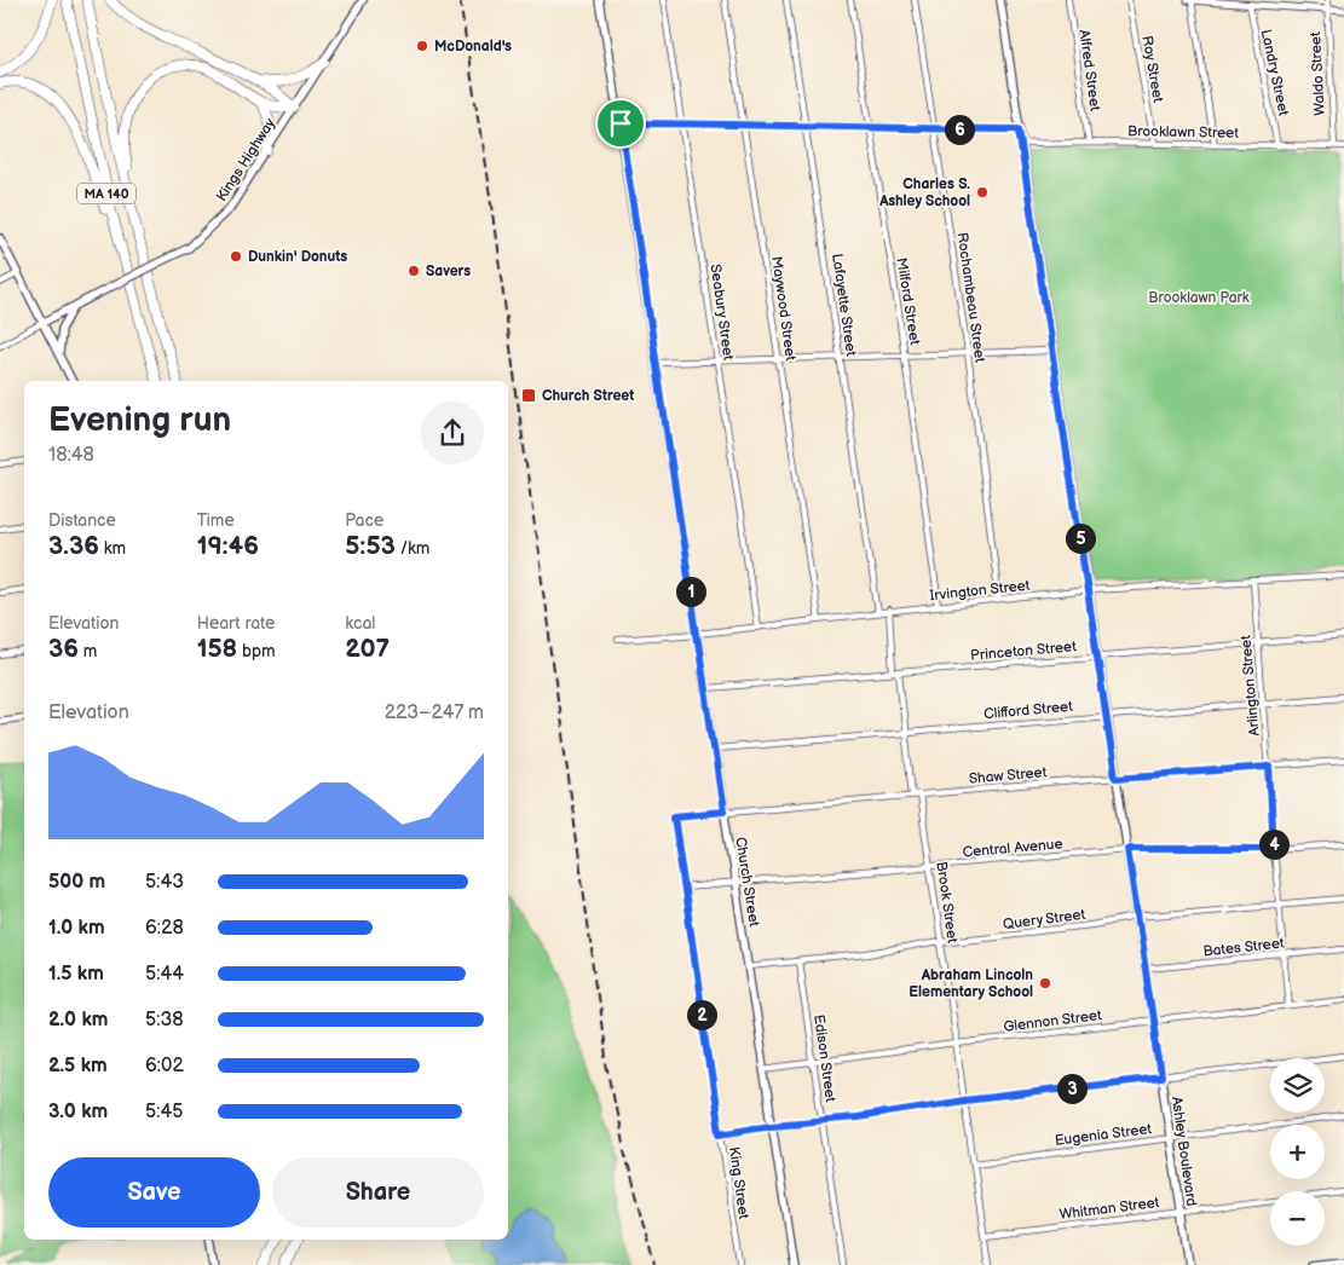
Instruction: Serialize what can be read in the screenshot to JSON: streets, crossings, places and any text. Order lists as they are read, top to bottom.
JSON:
{
  "streets": {
    "highway": ["MA 140"],
    "main road": ["Kings Highway", "Church Street", "Ashley Boulevard"],
    "street": [
      "Roy Street",
      "Alfred Street",
      "Landry Street",
      "Waldo Street",
      "Brooklawn Street",
      "Rochambeau Street",
      "Milford Street",
      "Lafayette Street",
      "Maywood Street",
      "Seabury Street",
      "Irvington Street",
      "Princeton Street",
      "Arlington Street",
      "Clifford Street",
      "Shaw Street",
      "Central Avenue",
      "Brook Street",
      "Query Street",
      "Bates Street",
      "Glennon Street",
      "Edison Street",
      "Eugenia Street",
      "King Street",
      "Whitman Street"
    ]
  },
  "crossings": [
    ["Roy Street", "Brooklawn Street"],
    ["Alfred Street", "Brooklawn Street"],
    ["Landry Street", "Brooklawn Street"],
    ["Waldo Street", "Brooklawn Street"],
    ["Brooklawn Street", "Ashley Boulevard"],
    ["Rochambeau Street", "Irvington Street"],
    ["Milford Street", "Irvington Street"],
    ["Lafayette Street", "Irvington Street"],
    ["Maywood Street", "Irvington Street"],
    ["Seabury Street", "Irvington Street"],
    ["Irvington Street", "Arlington Street"],
    ["Irvington Street", "Church Street"],
    ["Irvington Street", "Ashley Boulevard"],
    ["Princeton Street", "Arlington Street"],
    ["Princeton Street", "Church Street"],
    ["Princeton Street", "Ashley Boulevard"],
    ["Arlington Street", "Clifford Street"],
    ["Arlington Street", "Shaw Street"],
    ["Arlington Street", "Central Avenue"],
    ["Arlington Street", "Query Street"],
    ["Arlington Street", "Bates Street"],
    ["Arlington Street", "Glennon Street"],
    ["Clifford Street", "Church Street"],
    ["Clifford Street", "Ashley Boulevard"],
    ["Shaw Street", "Church Street"],
    ["Shaw Street", "Brook Street"],
    ["Shaw Street", "Ashley Boulevard"],
    ["Shaw Street", "King Street"],
    ["Central Avenue", "Church Street"],
    ["Central Avenue", "Brook Street"],
    ["Central Avenue", "Ashley Boulevard"],
    ["Central Avenue", "King Street"],
    ["Church Street", "Query Street"],
    ["Church Street", "Glennon Street"],
    ["Brook Street", "Query Street"],
    ["Brook Street", "Glennon Street"],
    ["Brook Street", "Eugenia Street"],
    ["Brook Street", "Whitman Street"],
    ["Query Street", "Edison Street"],
    ["Query Street", "Ashley Boulevard"],
    ["Bates Street", "Ashley Boulevard"],
    ["Glennon Street", "Edison Street"],
    ["Glennon Street", "Ashley Boulevard"],
    ["Eugenia Street", "Ashley Boulevard"],
    ["Ashley Boulevard", "Whitman Street"]
  ],
  "parks": ["Brooklawn Park"],
  "places": {
    "other": [
      "McDonald's",
      "Charles S. Ashley School",
      "Dunkin' Donuts",
      "Savers",
      "Abraham Lincoln Elementary School"
    ],
    "transit": ["Church Street"]
  },
  "page": {
    "pins": [
      "6",
      "5",
      "1",
      "4",
      "2",
      "3"
    ],
    "heading": ["Evening run", "18:48"],
    "stats": [
      ["Distance", "3.36 km"],
      ["Time", "19:46"],
      ["Pace", "5:53 /km"],
      ["Elevation", "36 m"],
      ["Heart rate", "158 bpm"],
      ["kcal", "207"]
    ],
    "chart": ["Elevation", "223–247 m"],
    "list": [
      {
        "name": "500 m",
        "note": "5:43"
      },
      {
        "name": "1.0 km",
        "note": "6:28"
      },
      {
        "name": "1.5 km",
        "note": "5:44"
      },
      {
        "name": "2.0 km",
        "note": "5:38"
      },
      {
        "name": "2.5 km",
        "note": "6:02"
      },
      {
        "name": "3.0 km",
        "note": "5:45"
      }
    ],
    "map_buttons": ["+", "−"],
    "buttons": ["Save", "Share"]
  }
}
